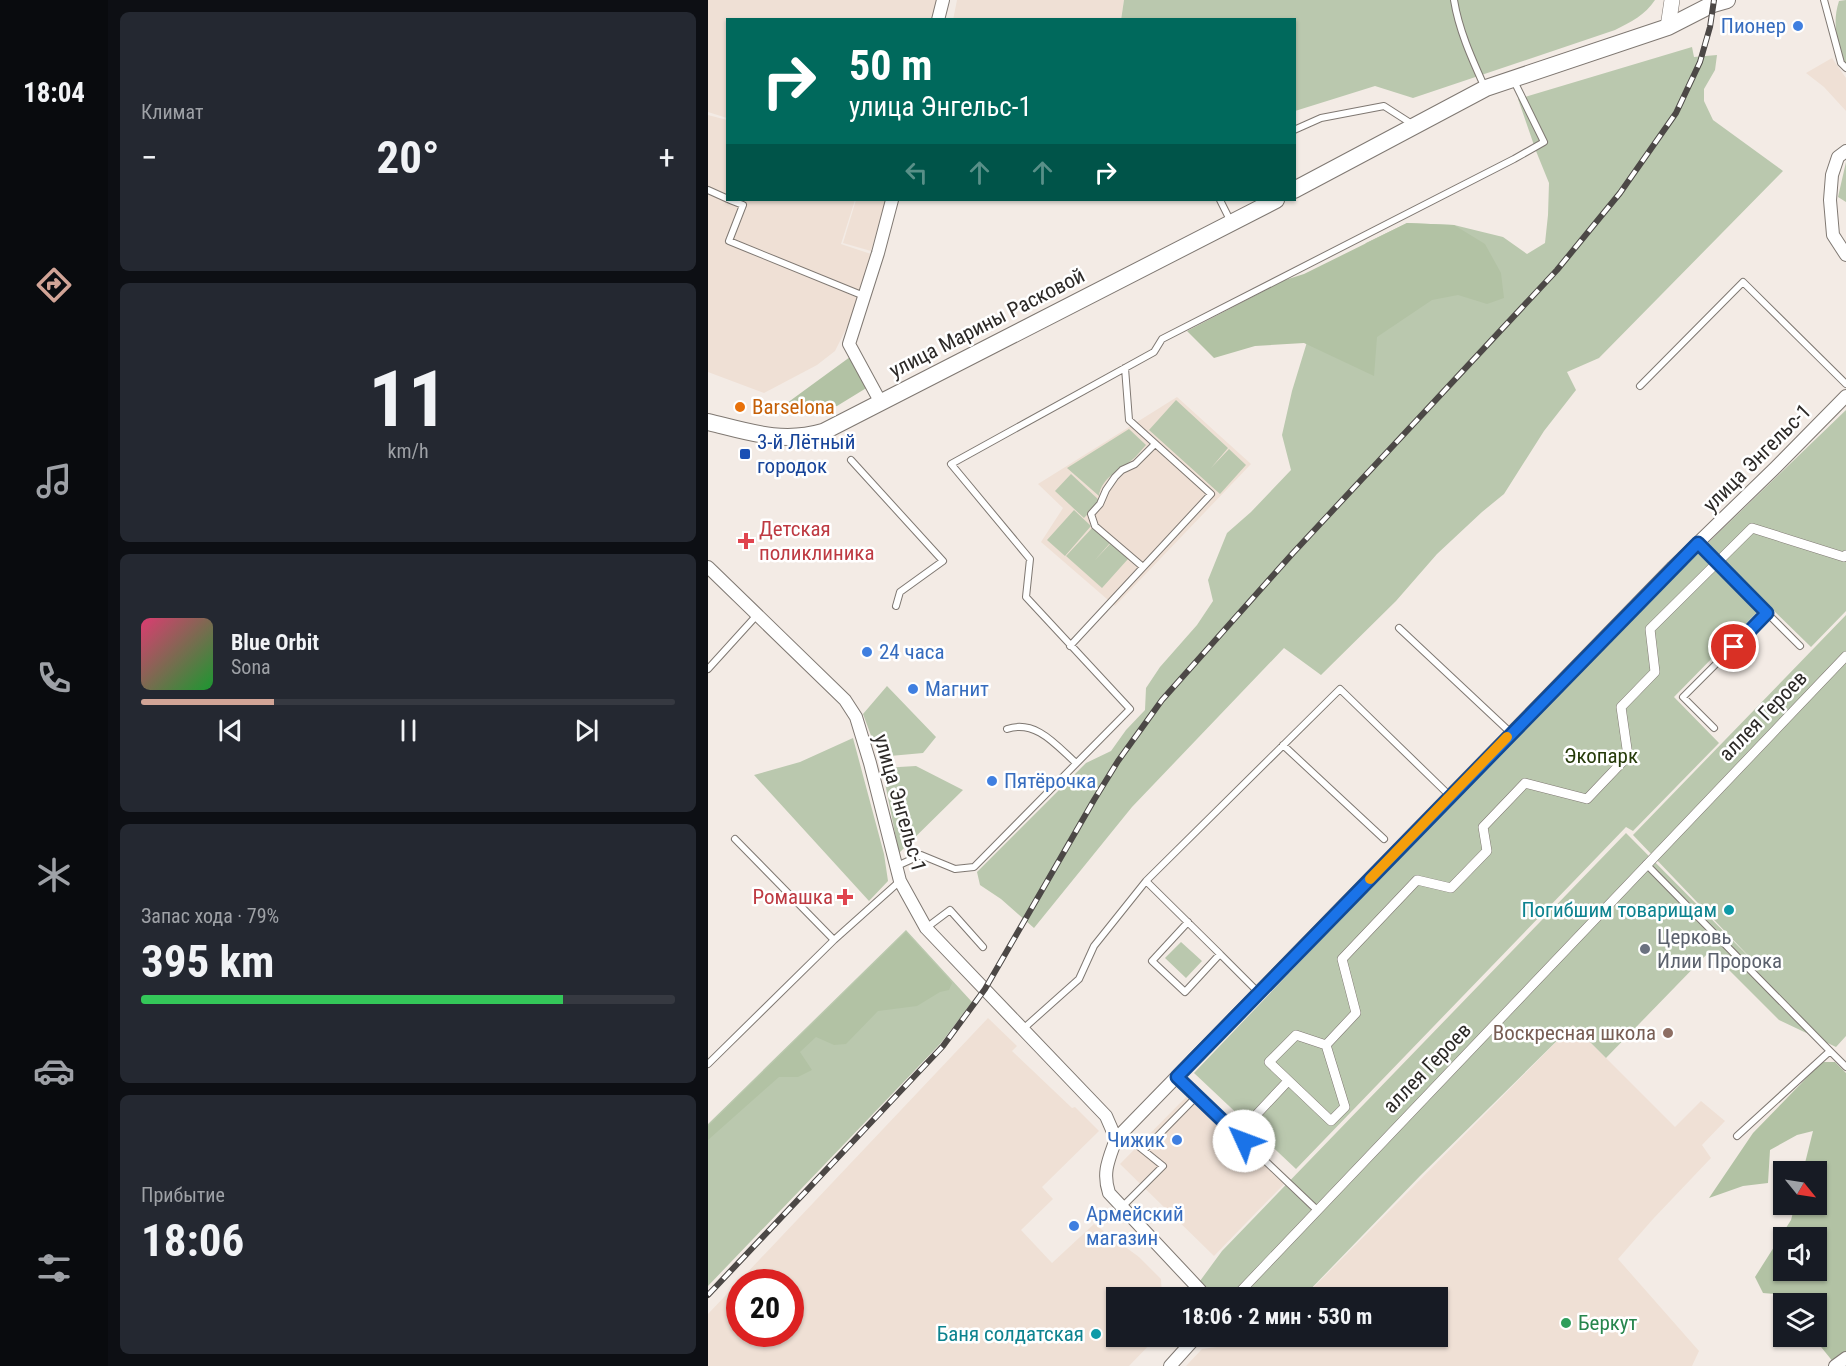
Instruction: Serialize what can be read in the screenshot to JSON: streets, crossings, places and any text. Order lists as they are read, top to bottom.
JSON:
{
  "streets": {
    "main road": ["улица Марины Расковой"],
    "street": ["улица Энгельс-1", "аллея Героев"]
  },
  "parks": ["Экопарк"],
  "places": {
    "other": [
      "Пионер",
      "Barselona",
      "24 часа",
      "Магнит",
      "Пятёрочка",
      "Погибшим товарищам",
      "Церковь Илии Пророка",
      "Воскресная школа",
      "Чижик",
      "Армейский магазин",
      "Беркут",
      "Баня солдатская"
    ],
    "transit": ["3-й Лётный городок"],
    "health": ["Детская поликлиника", "Ромашка"]
  },
  "north": "bottom right",
  "page": {
    "tabs": "18:04",
    "tile": [
      "Климат",
      ["11", "km/h"],
      ["Запас хода · 79%", "395 km"],
      ["Прибытие", "18:06"]
    ],
    "turn": ["50 m", "улица Энгельс-1"],
    "heat": ["−", "20°", "+"],
    "song": ["Blue Orbit", "Sona"],
    "limit": "20",
    "trip": "18:06 · 2 мин · 530 m"
  }
}
